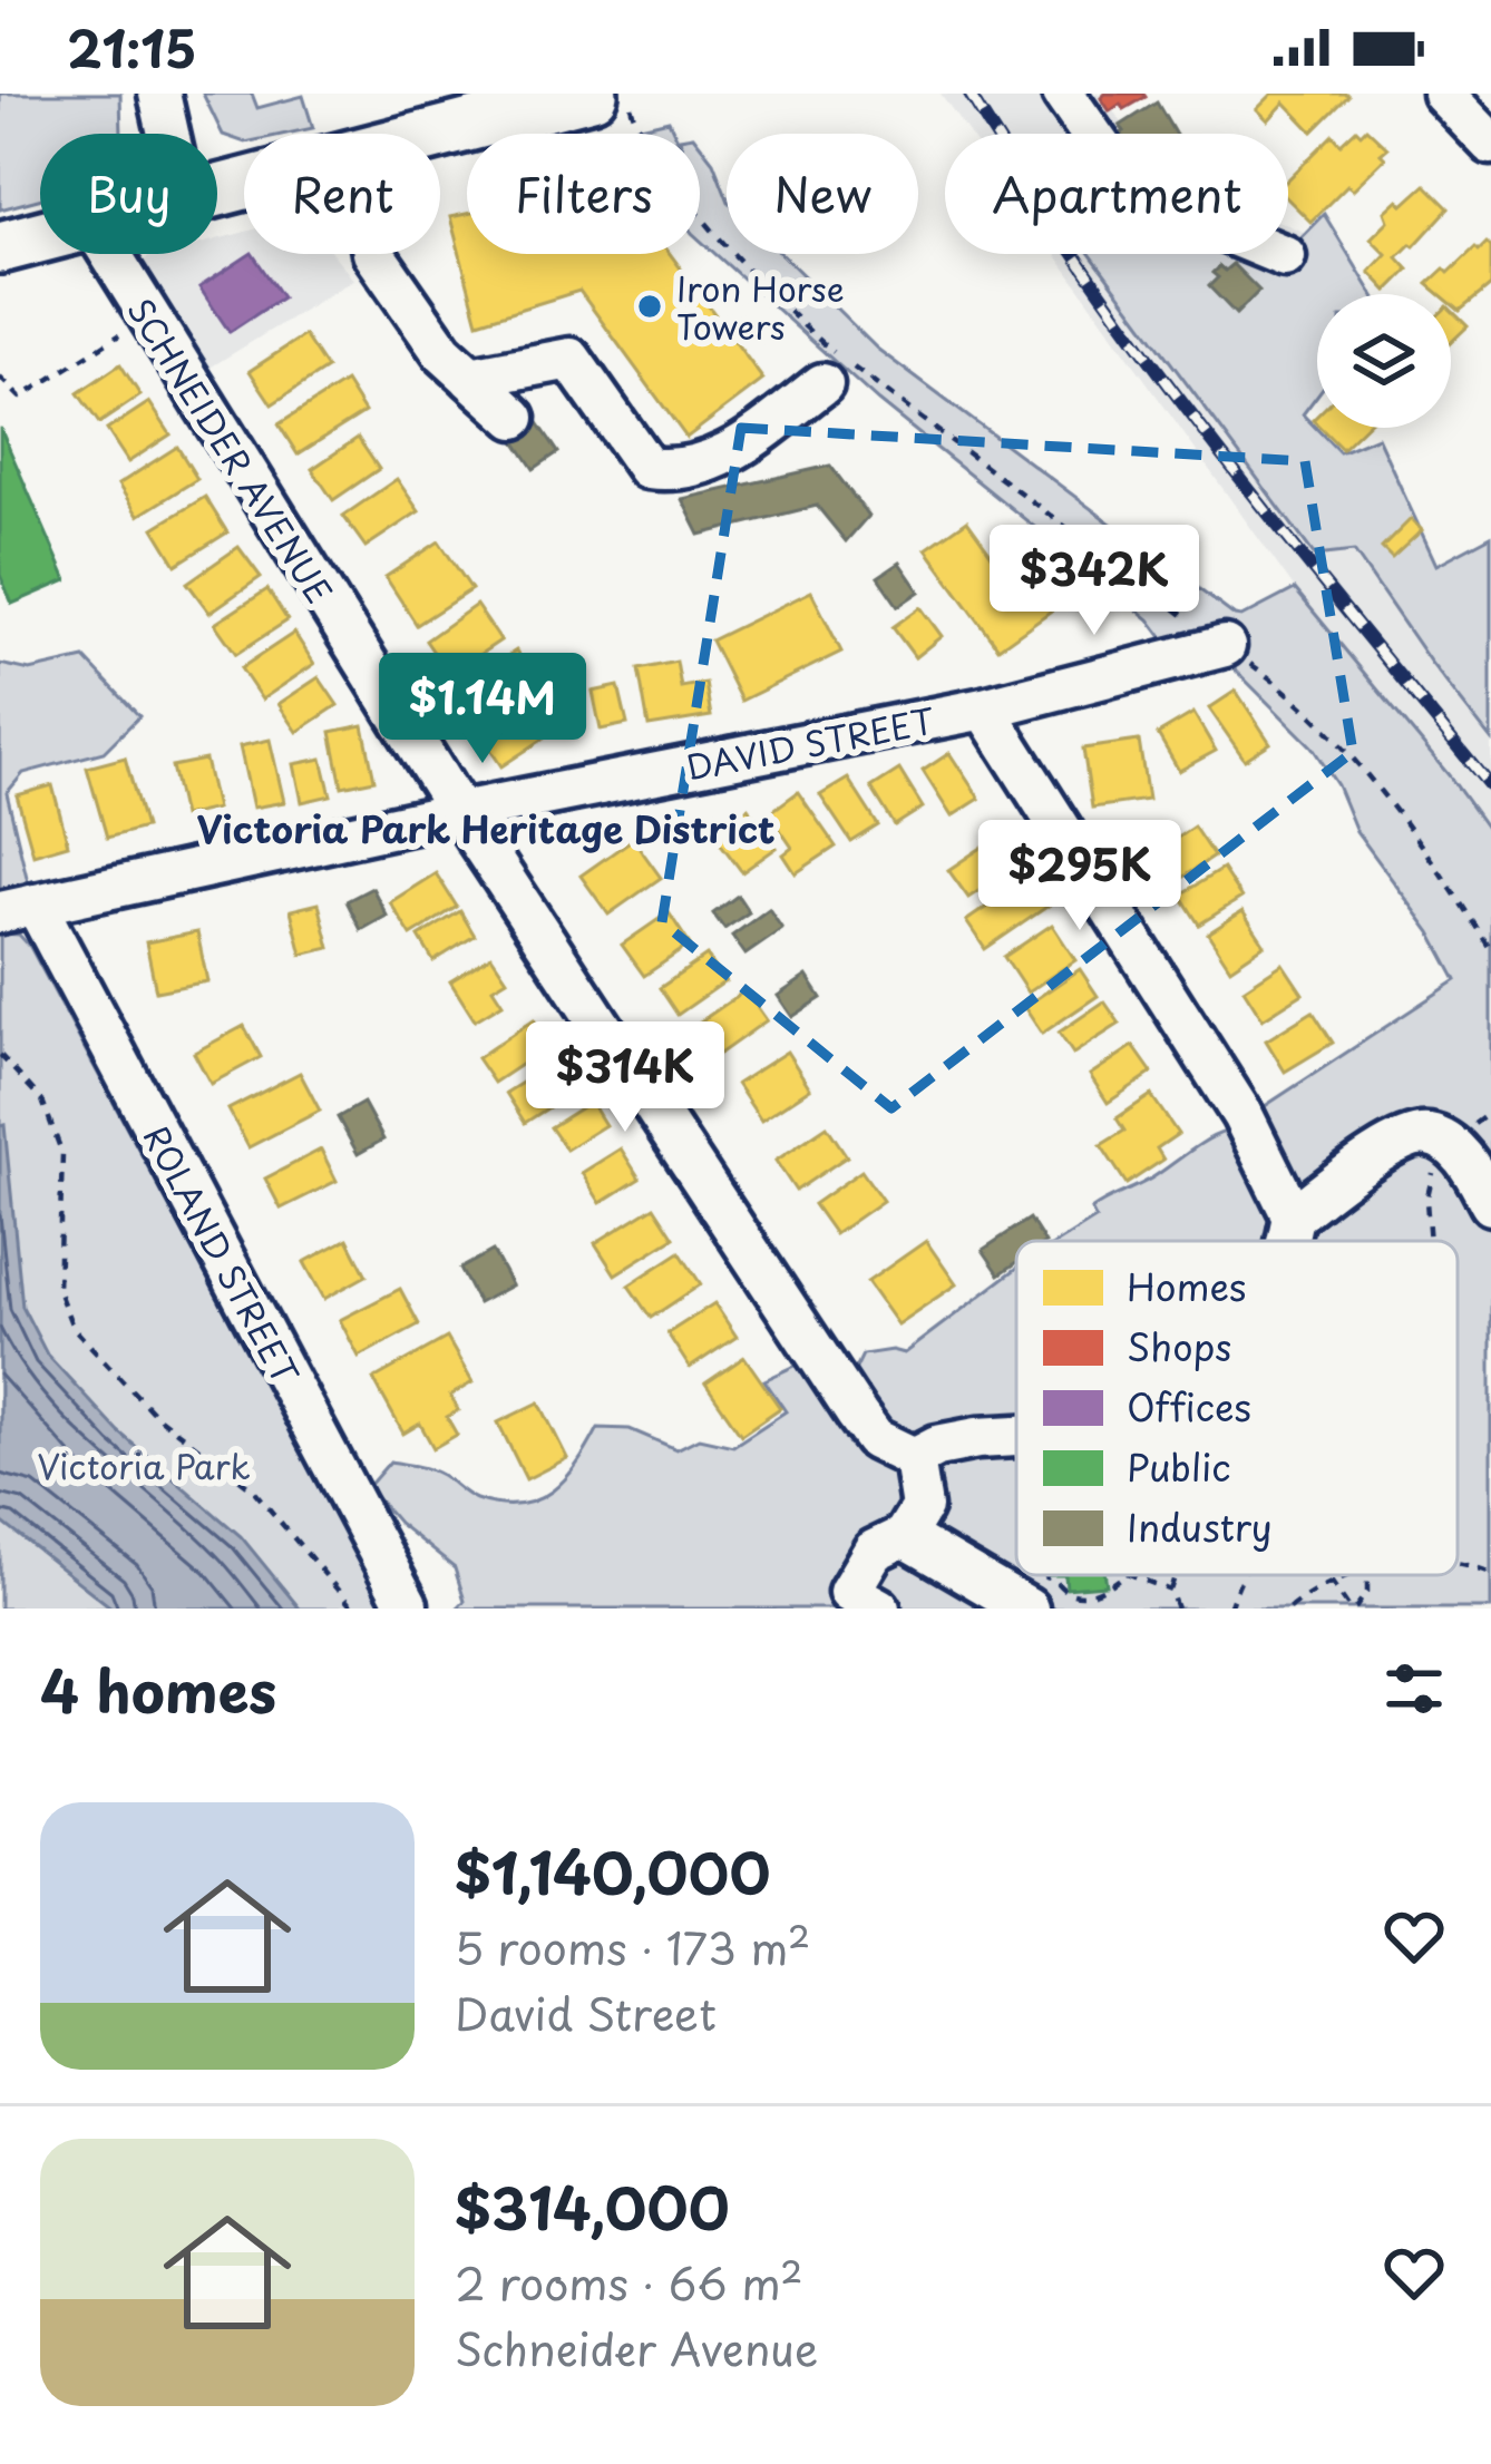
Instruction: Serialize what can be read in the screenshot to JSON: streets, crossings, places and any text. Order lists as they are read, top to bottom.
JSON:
{
  "streets": {
    "street": ["SCHNEIDER AVENUE", "DAVID STREET", "ROLAND STREET"]
  },
  "crossings": [
    ["SCHNEIDER AVENUE", "DAVID STREET"],
    ["DAVID STREET", "ROLAND STREET"]
  ],
  "districts": ["Victoria Park Heritage District"],
  "parks": ["Victoria Park"],
  "places": ["Iron Horse Towers"],
  "legend": [
    "Homes",
    "Shops",
    "Offices",
    "Public",
    "Industry"
  ],
  "page": {
    "status": "21:15",
    "chip": [
      "Buy",
      "Rent",
      "Filters",
      "New",
      "Apartment"
    ],
    "price": [
      "$342K",
      "$1.14M",
      "$295K",
      "$314K"
    ],
    "heading": "4 homes",
    "list": [
      {
        "name": "$1,140,000",
        "note": "5 rooms · 173 m² · David Street"
      },
      {
        "name": "$314,000",
        "note": "2 rooms · 66 m² · Schneider Avenue"
      }
    ]
  }
}
